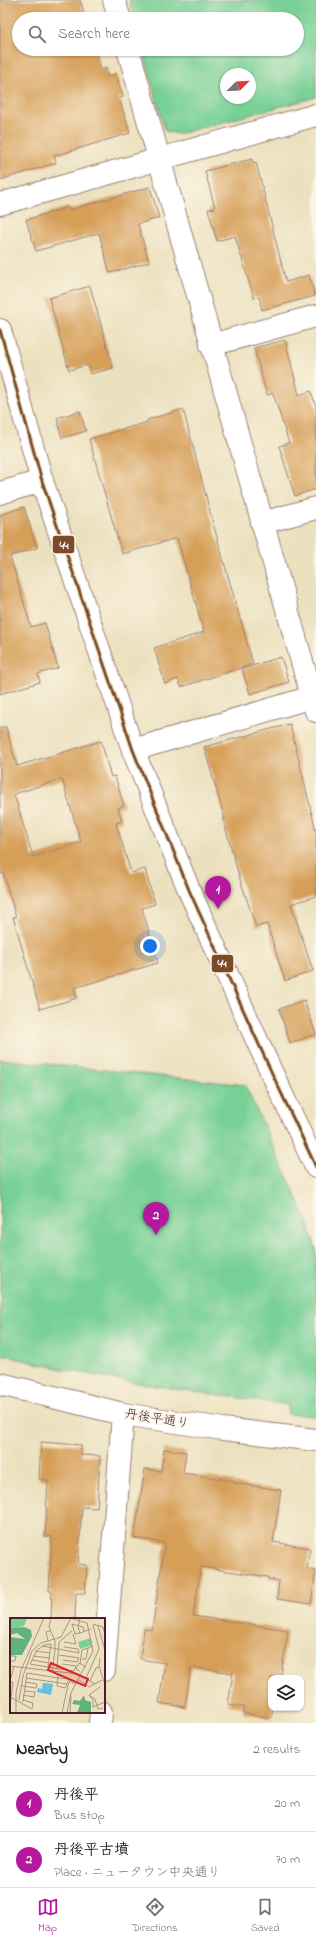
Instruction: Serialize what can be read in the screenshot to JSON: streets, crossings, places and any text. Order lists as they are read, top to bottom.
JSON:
{
  "streets": {
    "street": ["丹後平通り"]
  },
  "lines": ["transit line 44"],
  "north": "top right",
  "page": {
    "search": "Search here",
    "pins": ["1", "2"],
    "heading": ["Nearby", "2 results"],
    "list": [
      {
        "mark": "1",
        "name": "丹後平",
        "note": "Bus stop",
        "value": "20 m"
      },
      {
        "mark": "2",
        "name": "丹後平古墳",
        "note": "Place · ニュータウン中央通り",
        "value": "70 m"
      }
    ],
    "nav": ["Map", "Directions", "Saved"]
  }
}
